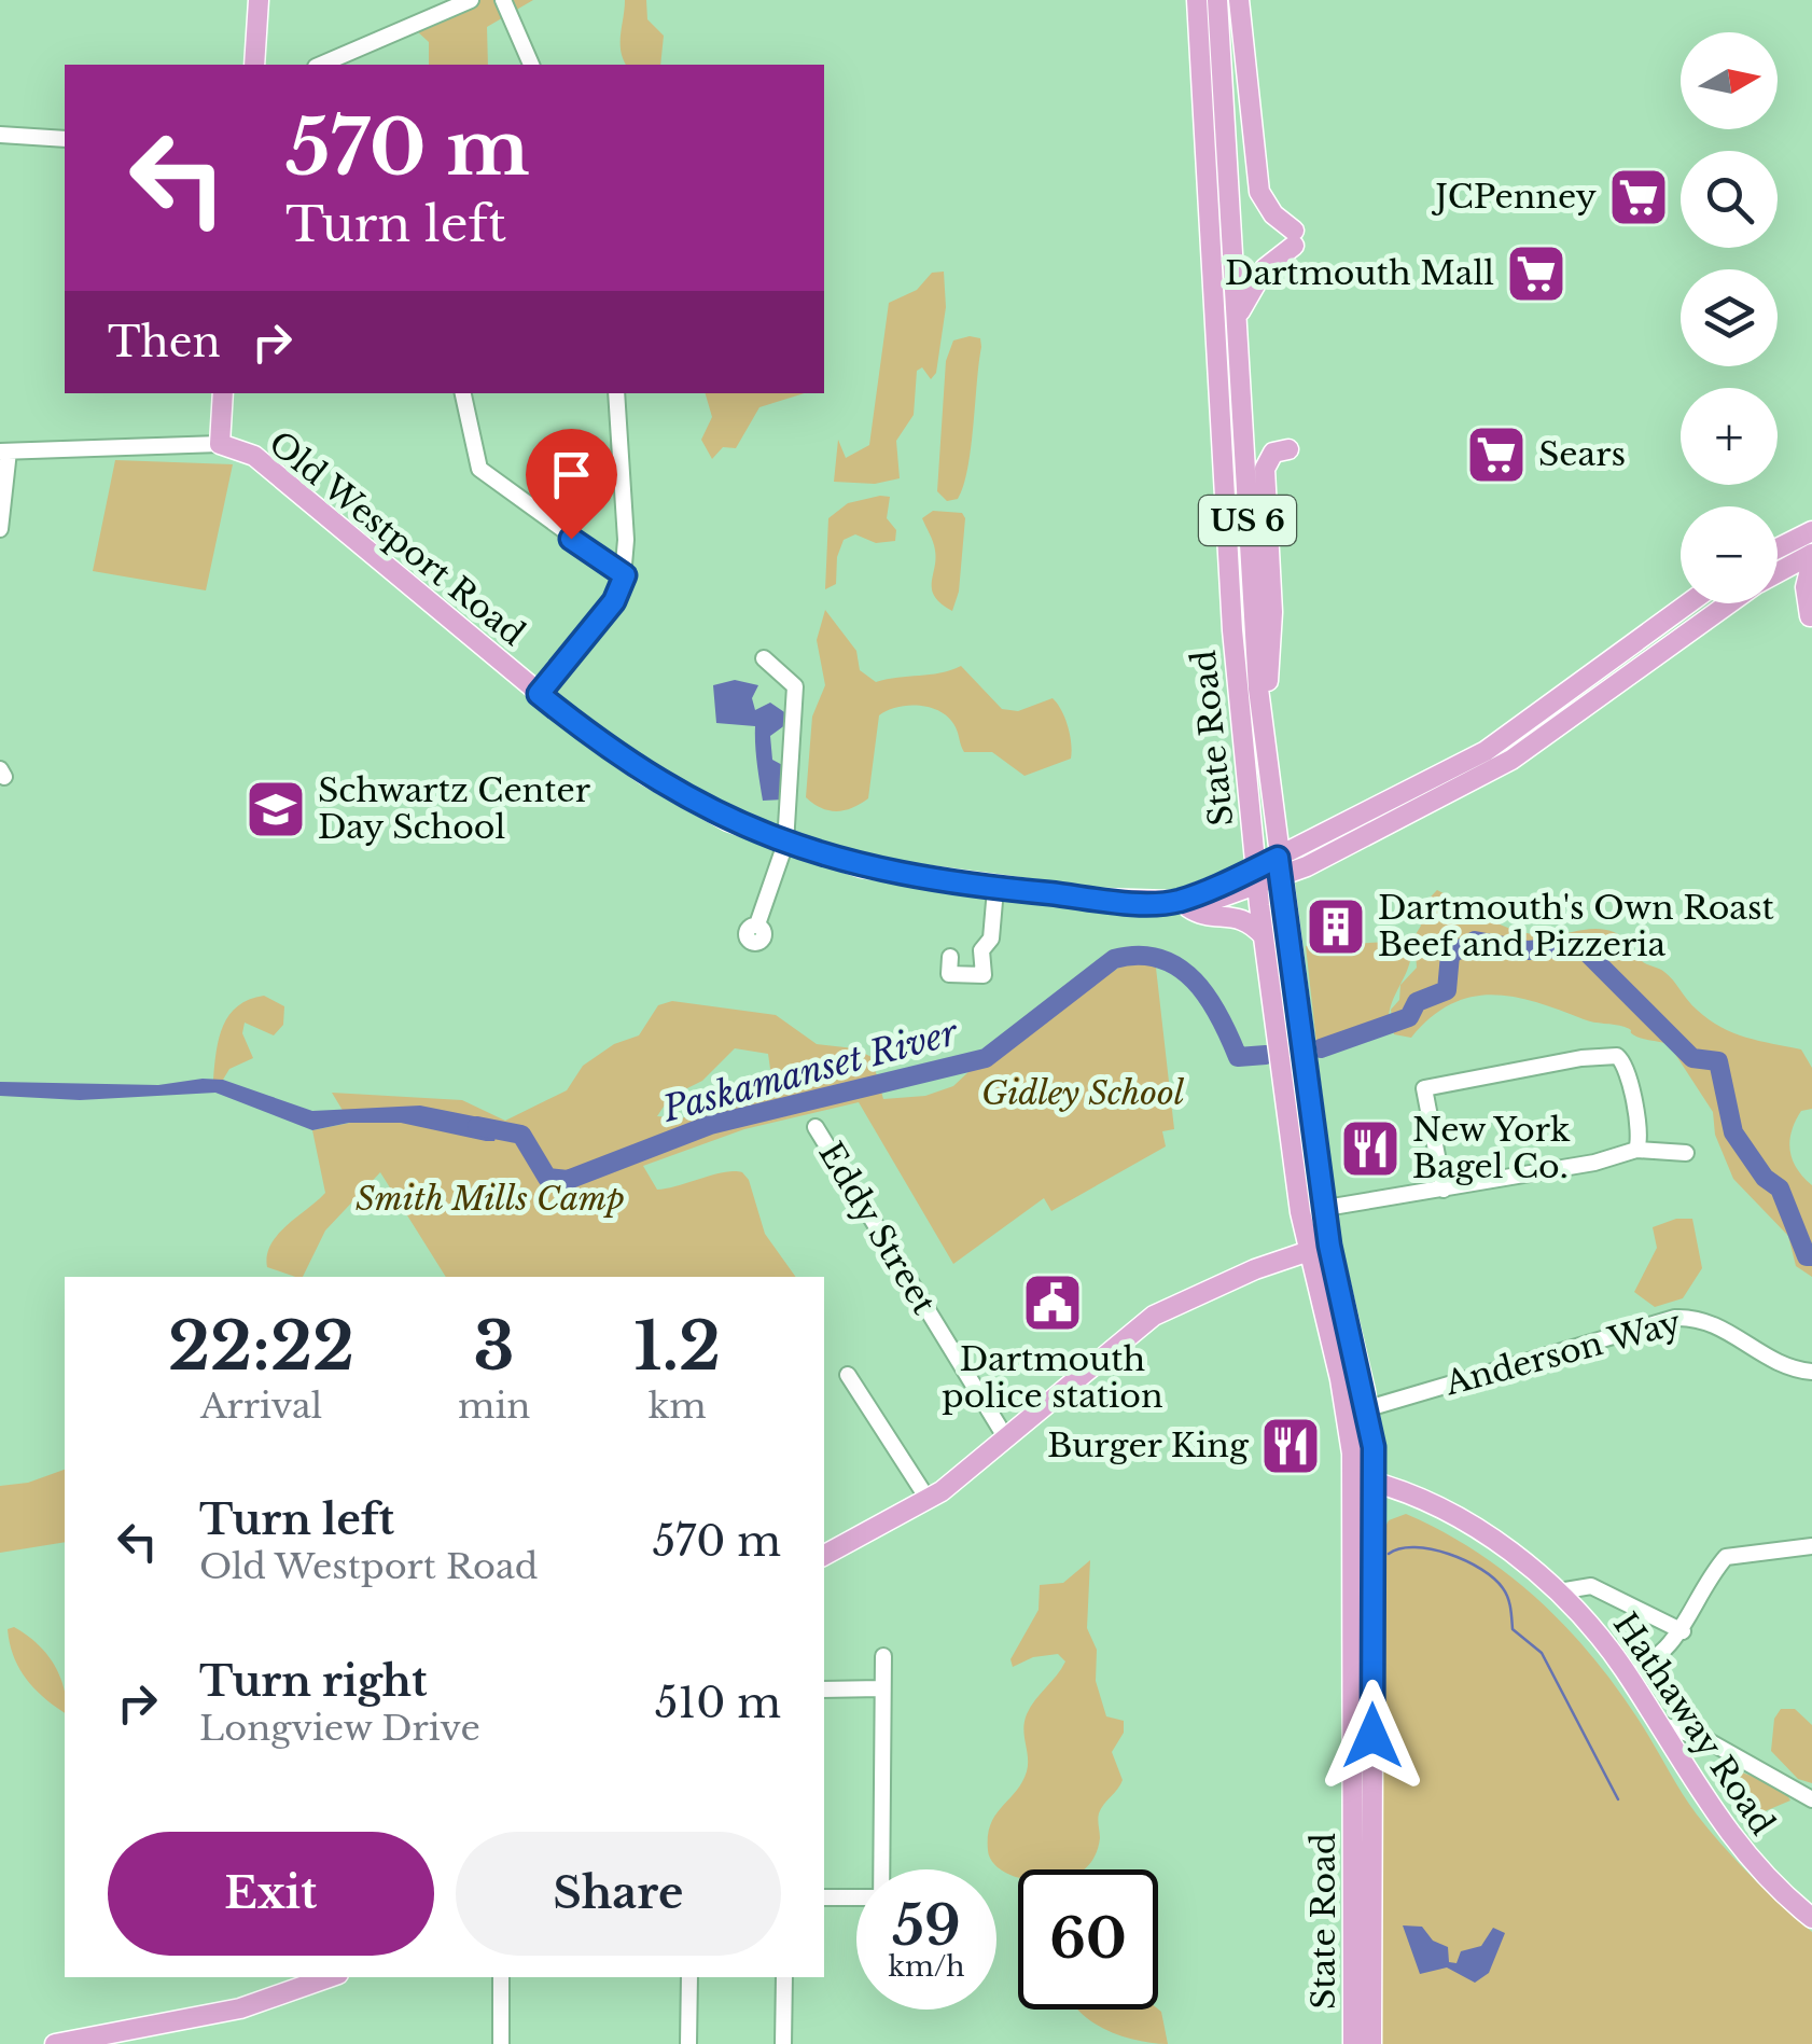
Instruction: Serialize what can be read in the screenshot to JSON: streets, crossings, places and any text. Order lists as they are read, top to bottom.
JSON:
{
  "streets": {
    "main road": [
      "US 6",
      "Old Westport Road",
      "State Road",
      "Hathaway Road"
    ],
    "street": ["Eddy Street", "Anderson Way"]
  },
  "crossings": [
    ["Old Westport Road", "State Road"],
    ["State Road", "Anderson Way"],
    ["State Road", "Hathaway Road"]
  ],
  "water": ["Paskamanset River"],
  "parks": ["Gidley School", "Smith Mills Camp"],
  "places": {
    "supermarket": ["JCPenney", "Dartmouth Mall", "Sears"],
    "school or university": ["Schwartz Center Day School"],
    "building": ["Dartmouth's Own Roast Beef and Pizzeria"],
    "restaurant": ["New York Bagel Co.", "Burger King"],
    "public building": ["Dartmouth police station"]
  },
  "north": "right",
  "page": {
    "map_buttons": ["+", "−"],
    "turn": ["570 m", "Turn left"],
    "then": "Then",
    "eta": [
      "22:22",
      "Arrival",
      "3",
      "min",
      "1.2",
      "km"
    ],
    "list": [
      {
        "name": "Turn left",
        "note": "Old Westport Road",
        "value": "570 m"
      },
      {
        "name": "Turn right",
        "note": "Longview Drive",
        "value": "510 m"
      }
    ],
    "buttons": ["Exit", "Share"],
    "speed": "59 km/h",
    "limit": "60"
  }
}
